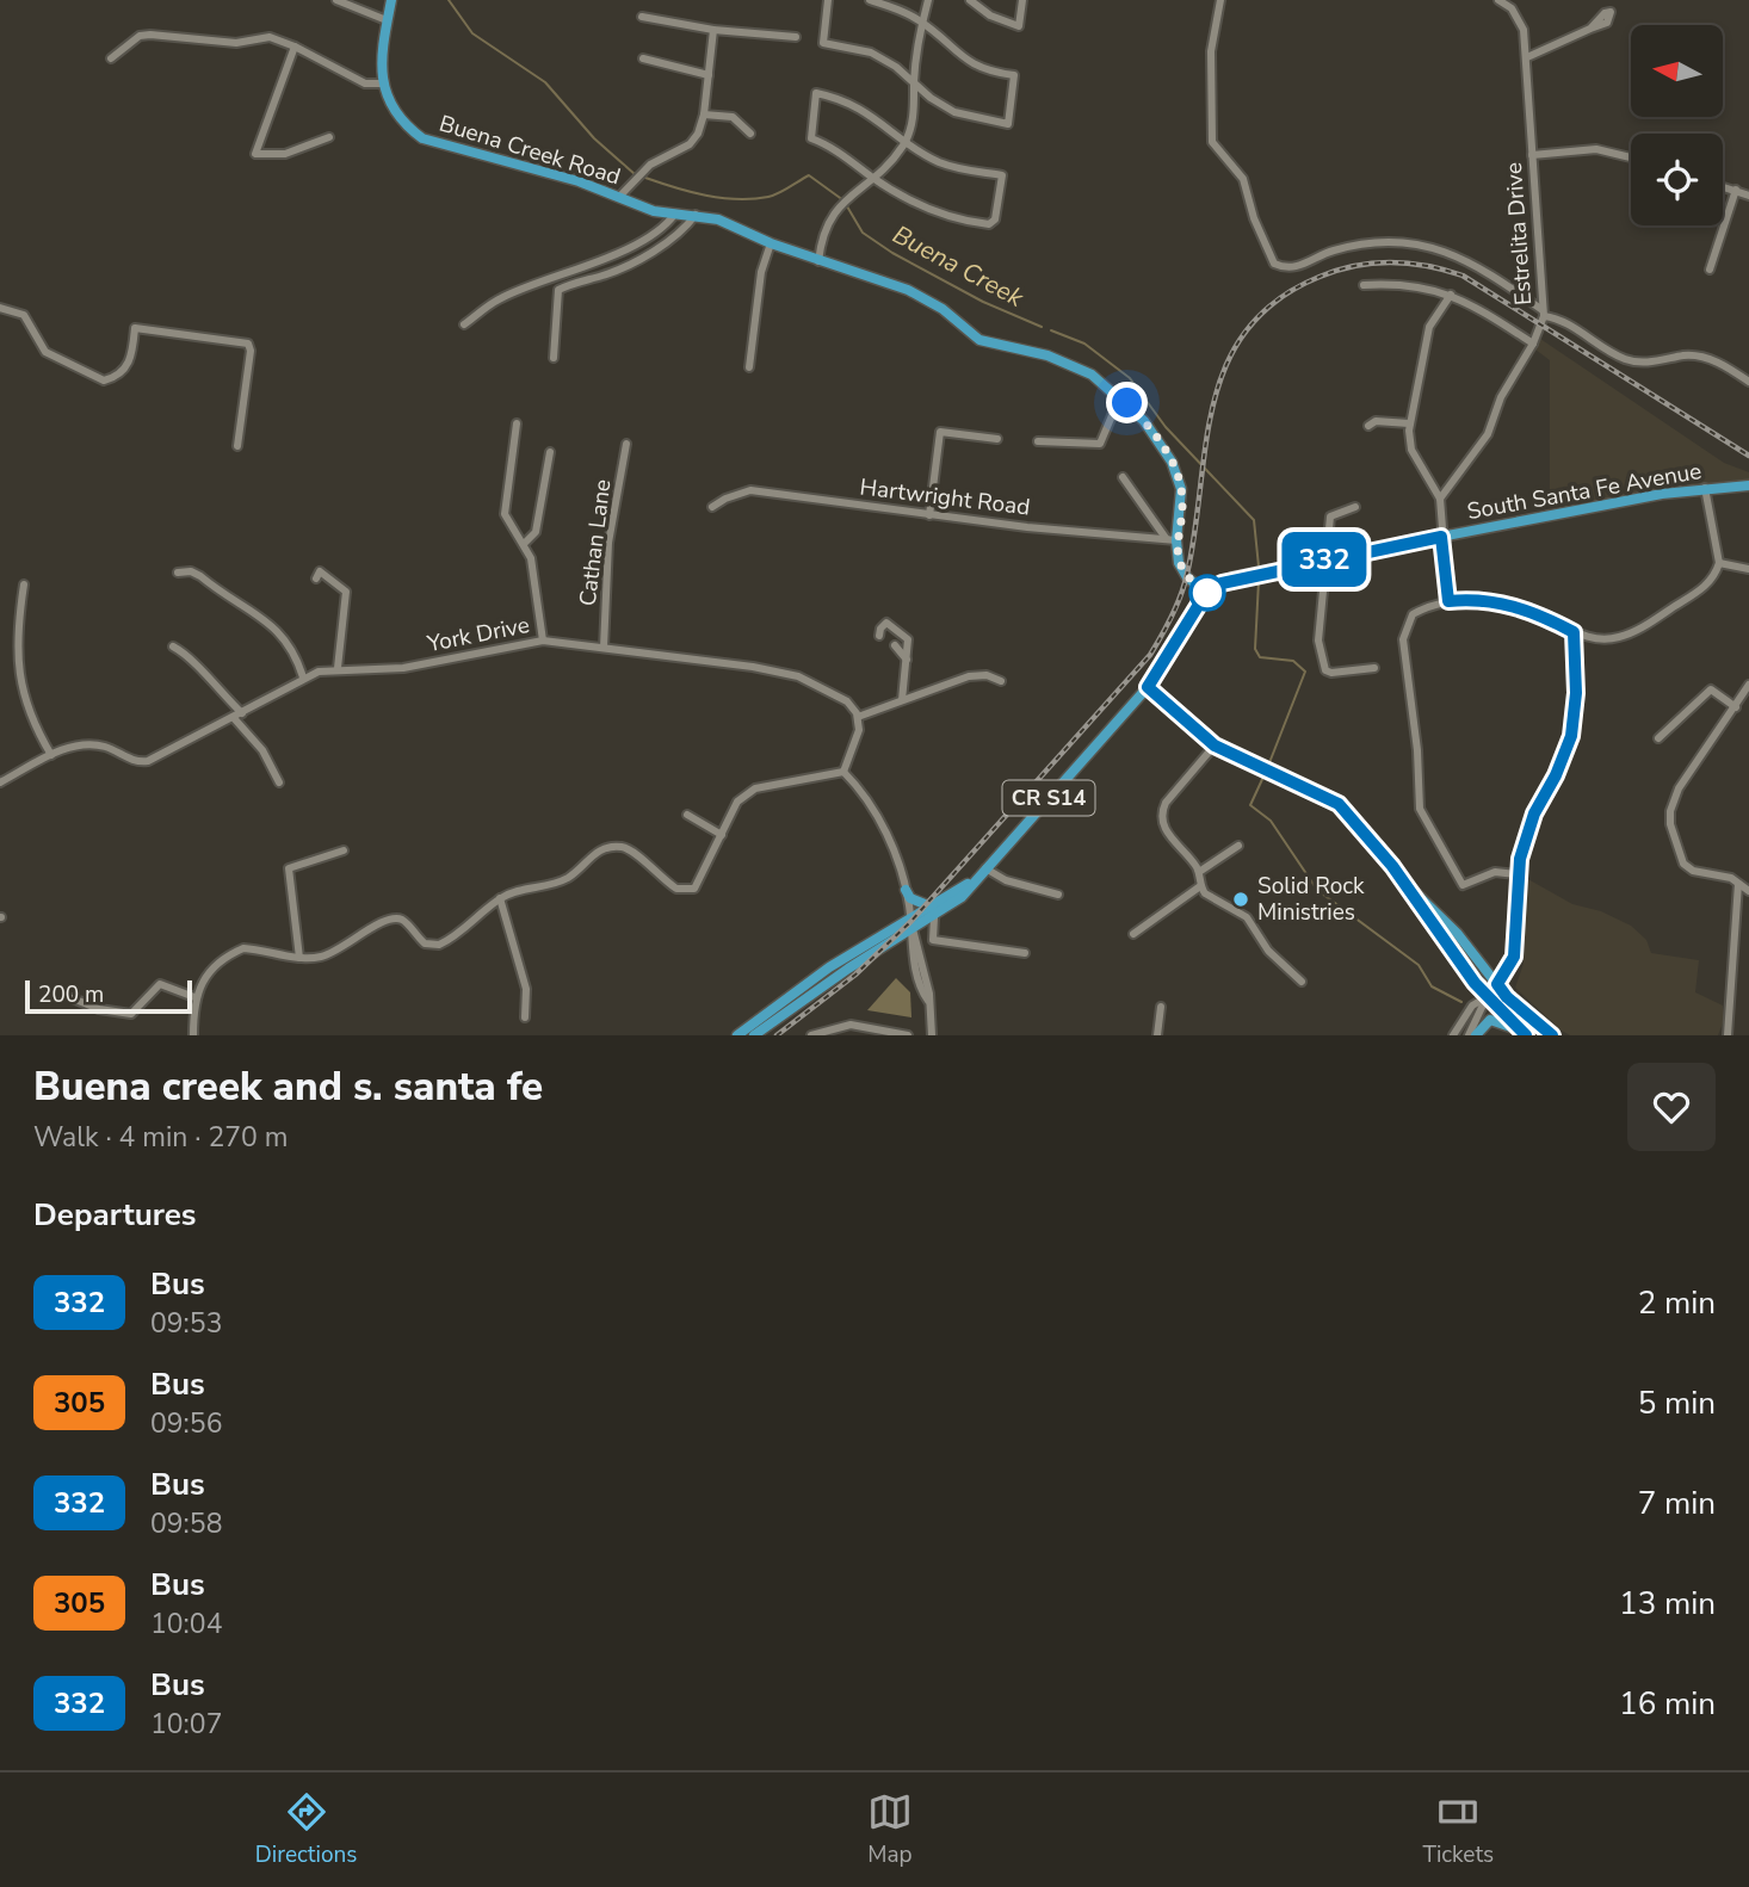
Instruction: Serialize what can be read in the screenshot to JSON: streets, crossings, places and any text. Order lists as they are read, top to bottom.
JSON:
{
  "streets": {
    "main road": ["Buena Creek Road", "South Santa Fe Avenue", "CR S14"],
    "street": [
      "Estrelita Drive",
      "Hartwright Road",
      "Cathan Lane",
      "York Drive"
    ]
  },
  "crossings": [
    ["Buena Creek Road", "South Santa Fe Avenue"],
    ["Buena Creek Road", "Hartwright Road"],
    ["Cathan Lane", "York Drive"]
  ],
  "water": ["Buena Creek"],
  "places": ["Solid Rock Ministries"],
  "lines": ["bus line 332"],
  "scale_bar": "200 m",
  "north": "left",
  "page": {
    "on_map": "332",
    "scale": "200 m",
    "heading": [
      ["Buena creek and s. santa fe", "Walk · 4 min · 270 m"],
      "Departures"
    ],
    "list": [
      {
        "mark": "332",
        "name": "Bus",
        "note": "09:53",
        "value": "2 min"
      },
      {
        "mark": "305",
        "name": "Bus",
        "note": "09:56",
        "value": "5 min"
      },
      {
        "mark": "332",
        "name": "Bus",
        "note": "09:58",
        "value": "7 min"
      },
      {
        "mark": "305",
        "name": "Bus",
        "note": "10:04",
        "value": "13 min"
      },
      {
        "mark": "332",
        "name": "Bus",
        "note": "10:07",
        "value": "16 min"
      }
    ],
    "tabs": ["Directions", "Map", "Tickets"]
  }
}
